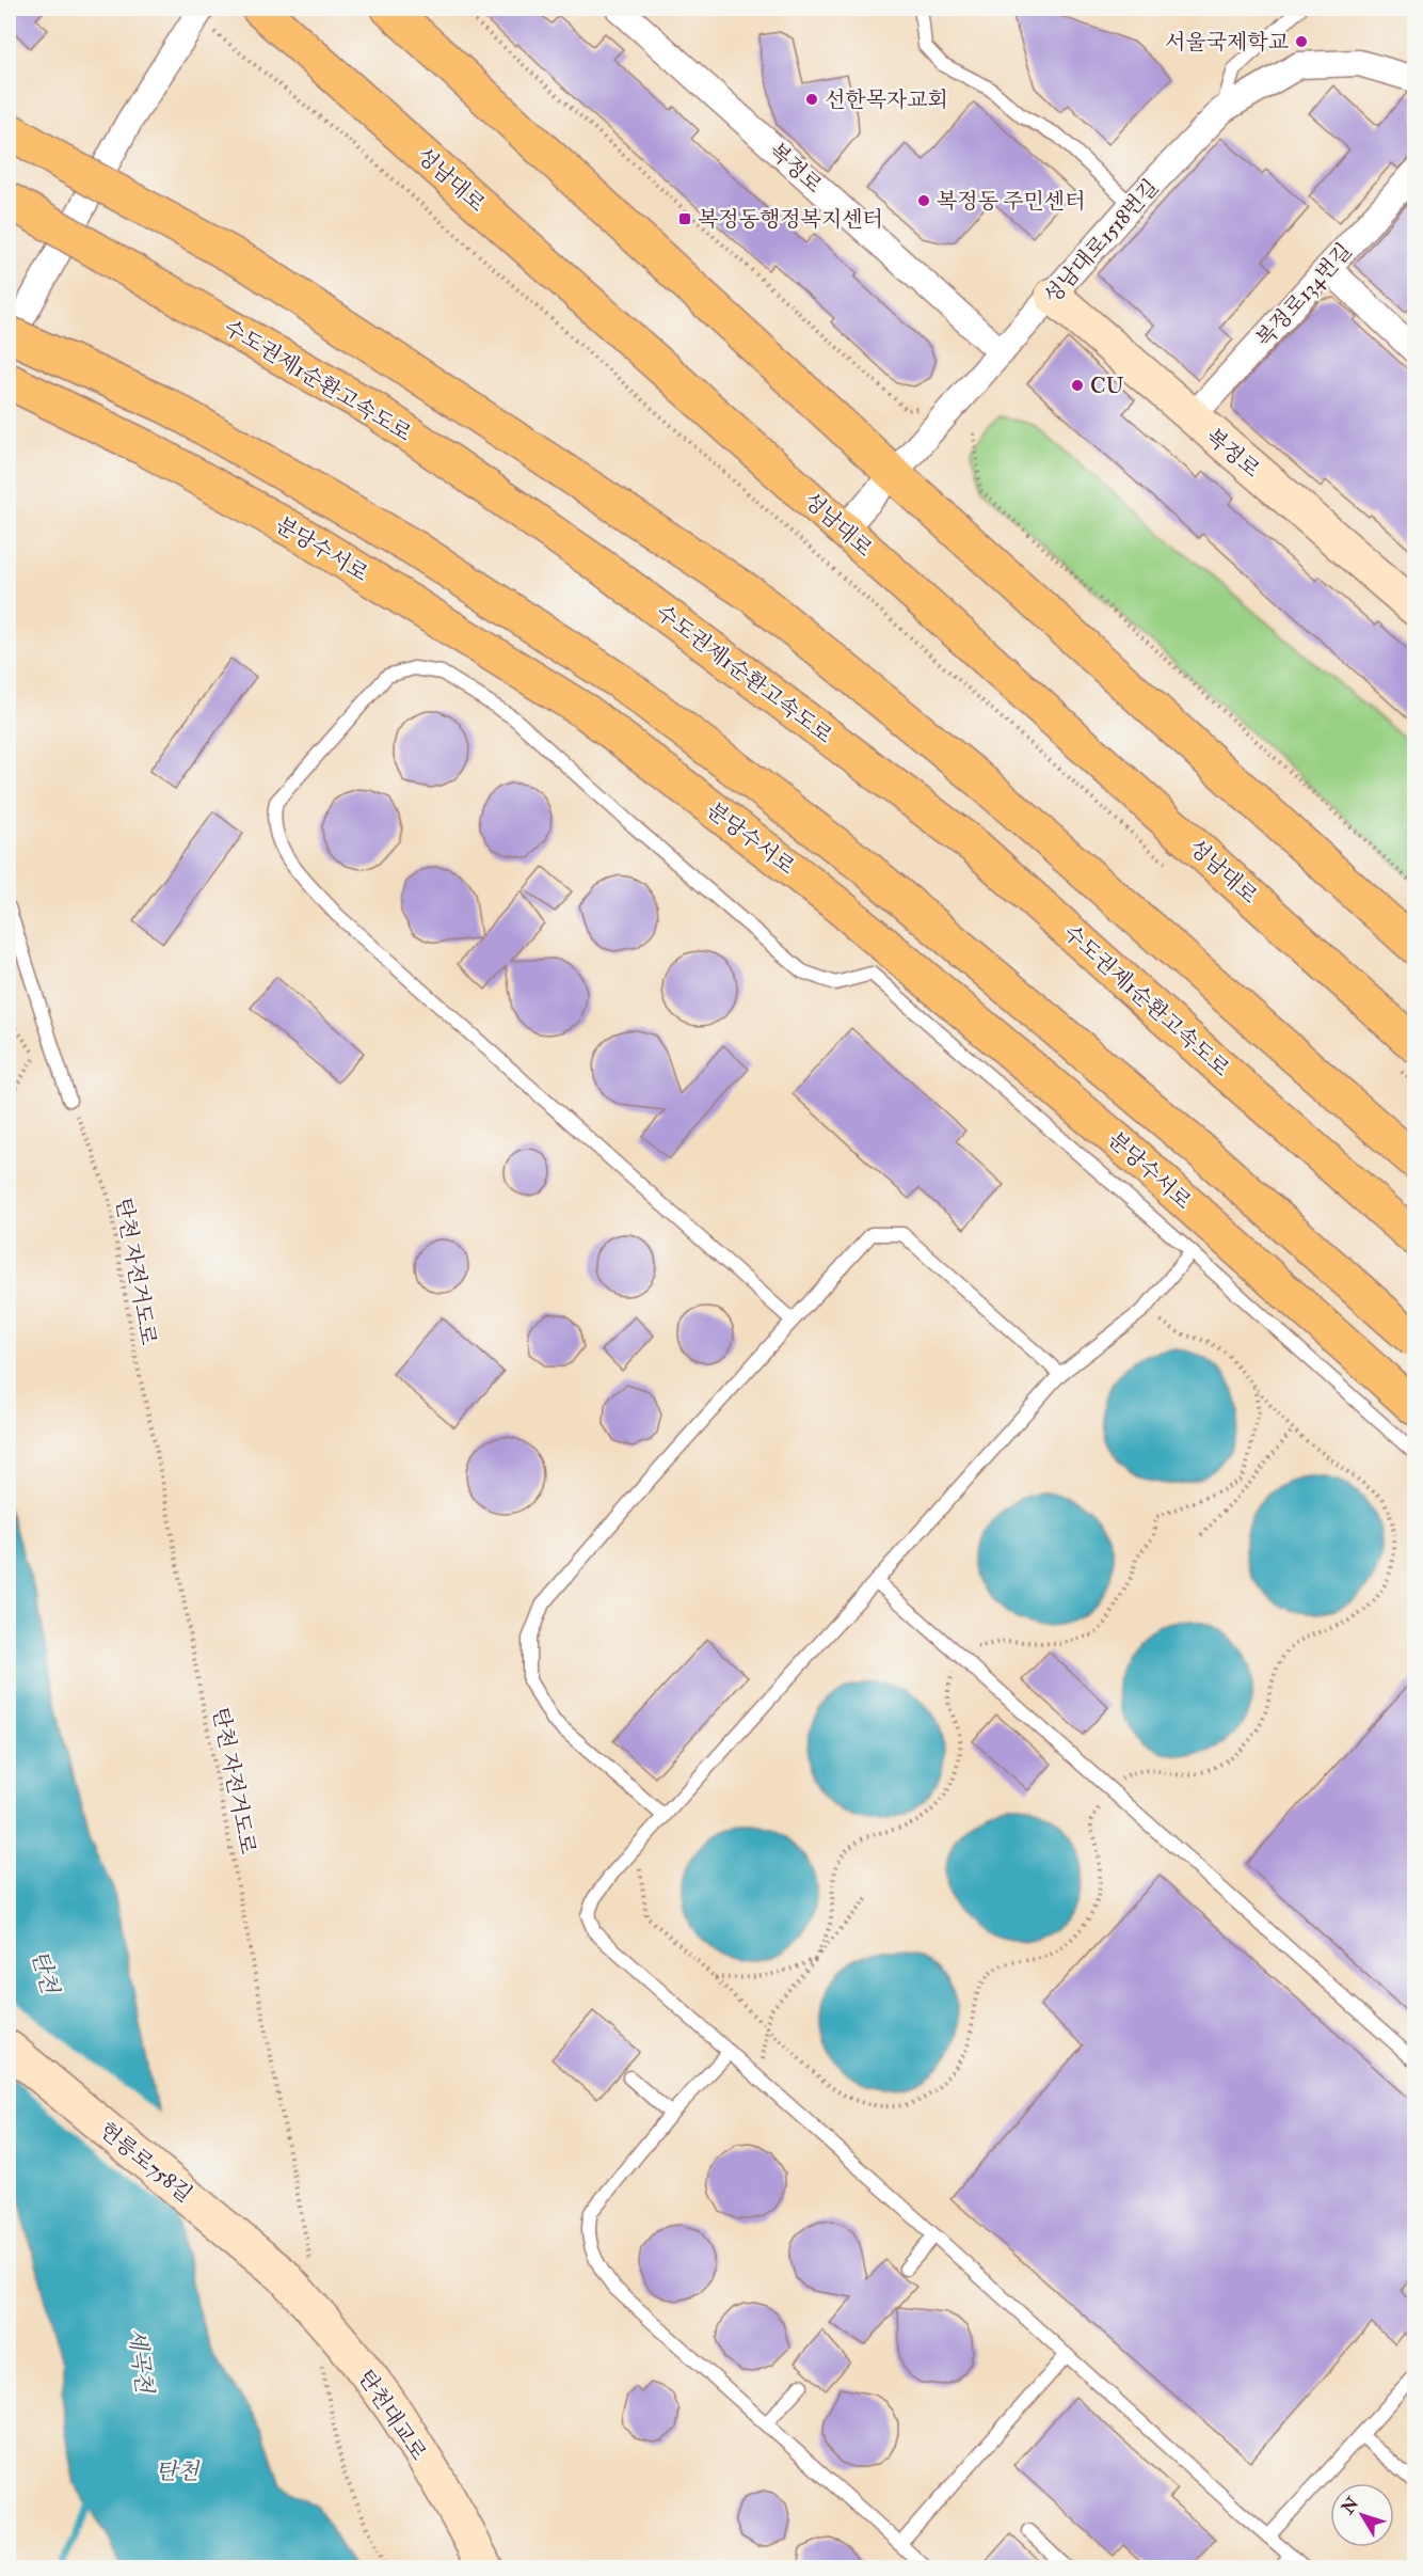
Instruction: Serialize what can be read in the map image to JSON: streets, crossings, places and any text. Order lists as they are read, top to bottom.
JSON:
{
  "streets": {
    "main road": ["성남대로", "수도권제1순환고속도로", "분당수서로"],
    "street": [
      "복정로",
      "성남대로1518번길",
      "복정로134번길",
      "헌릉로758길",
      "탄천대교로"
    ],
    "path": ["탄천 자전거도로"]
  },
  "crossings": [
    ["복정로", "성남대로1518번길"],
    ["복정로", "복정로134번길"],
    ["성남대로", "성남대로1518번길"],
    ["탄천 자전거도로", "헌릉로758길"],
    ["탄천 자전거도로", "탄천대교로"],
    ["헌릉로758길", "탄천대교로"]
  ],
  "water": ["탄천", "세곡천"],
  "places": {
    "other": [
      "서울국제학교",
      "선한목자교회",
      "복정동 주민센터",
      "CU"
    ],
    "transit": ["복정동행정복지센터"]
  },
  "north": "top left"
}
